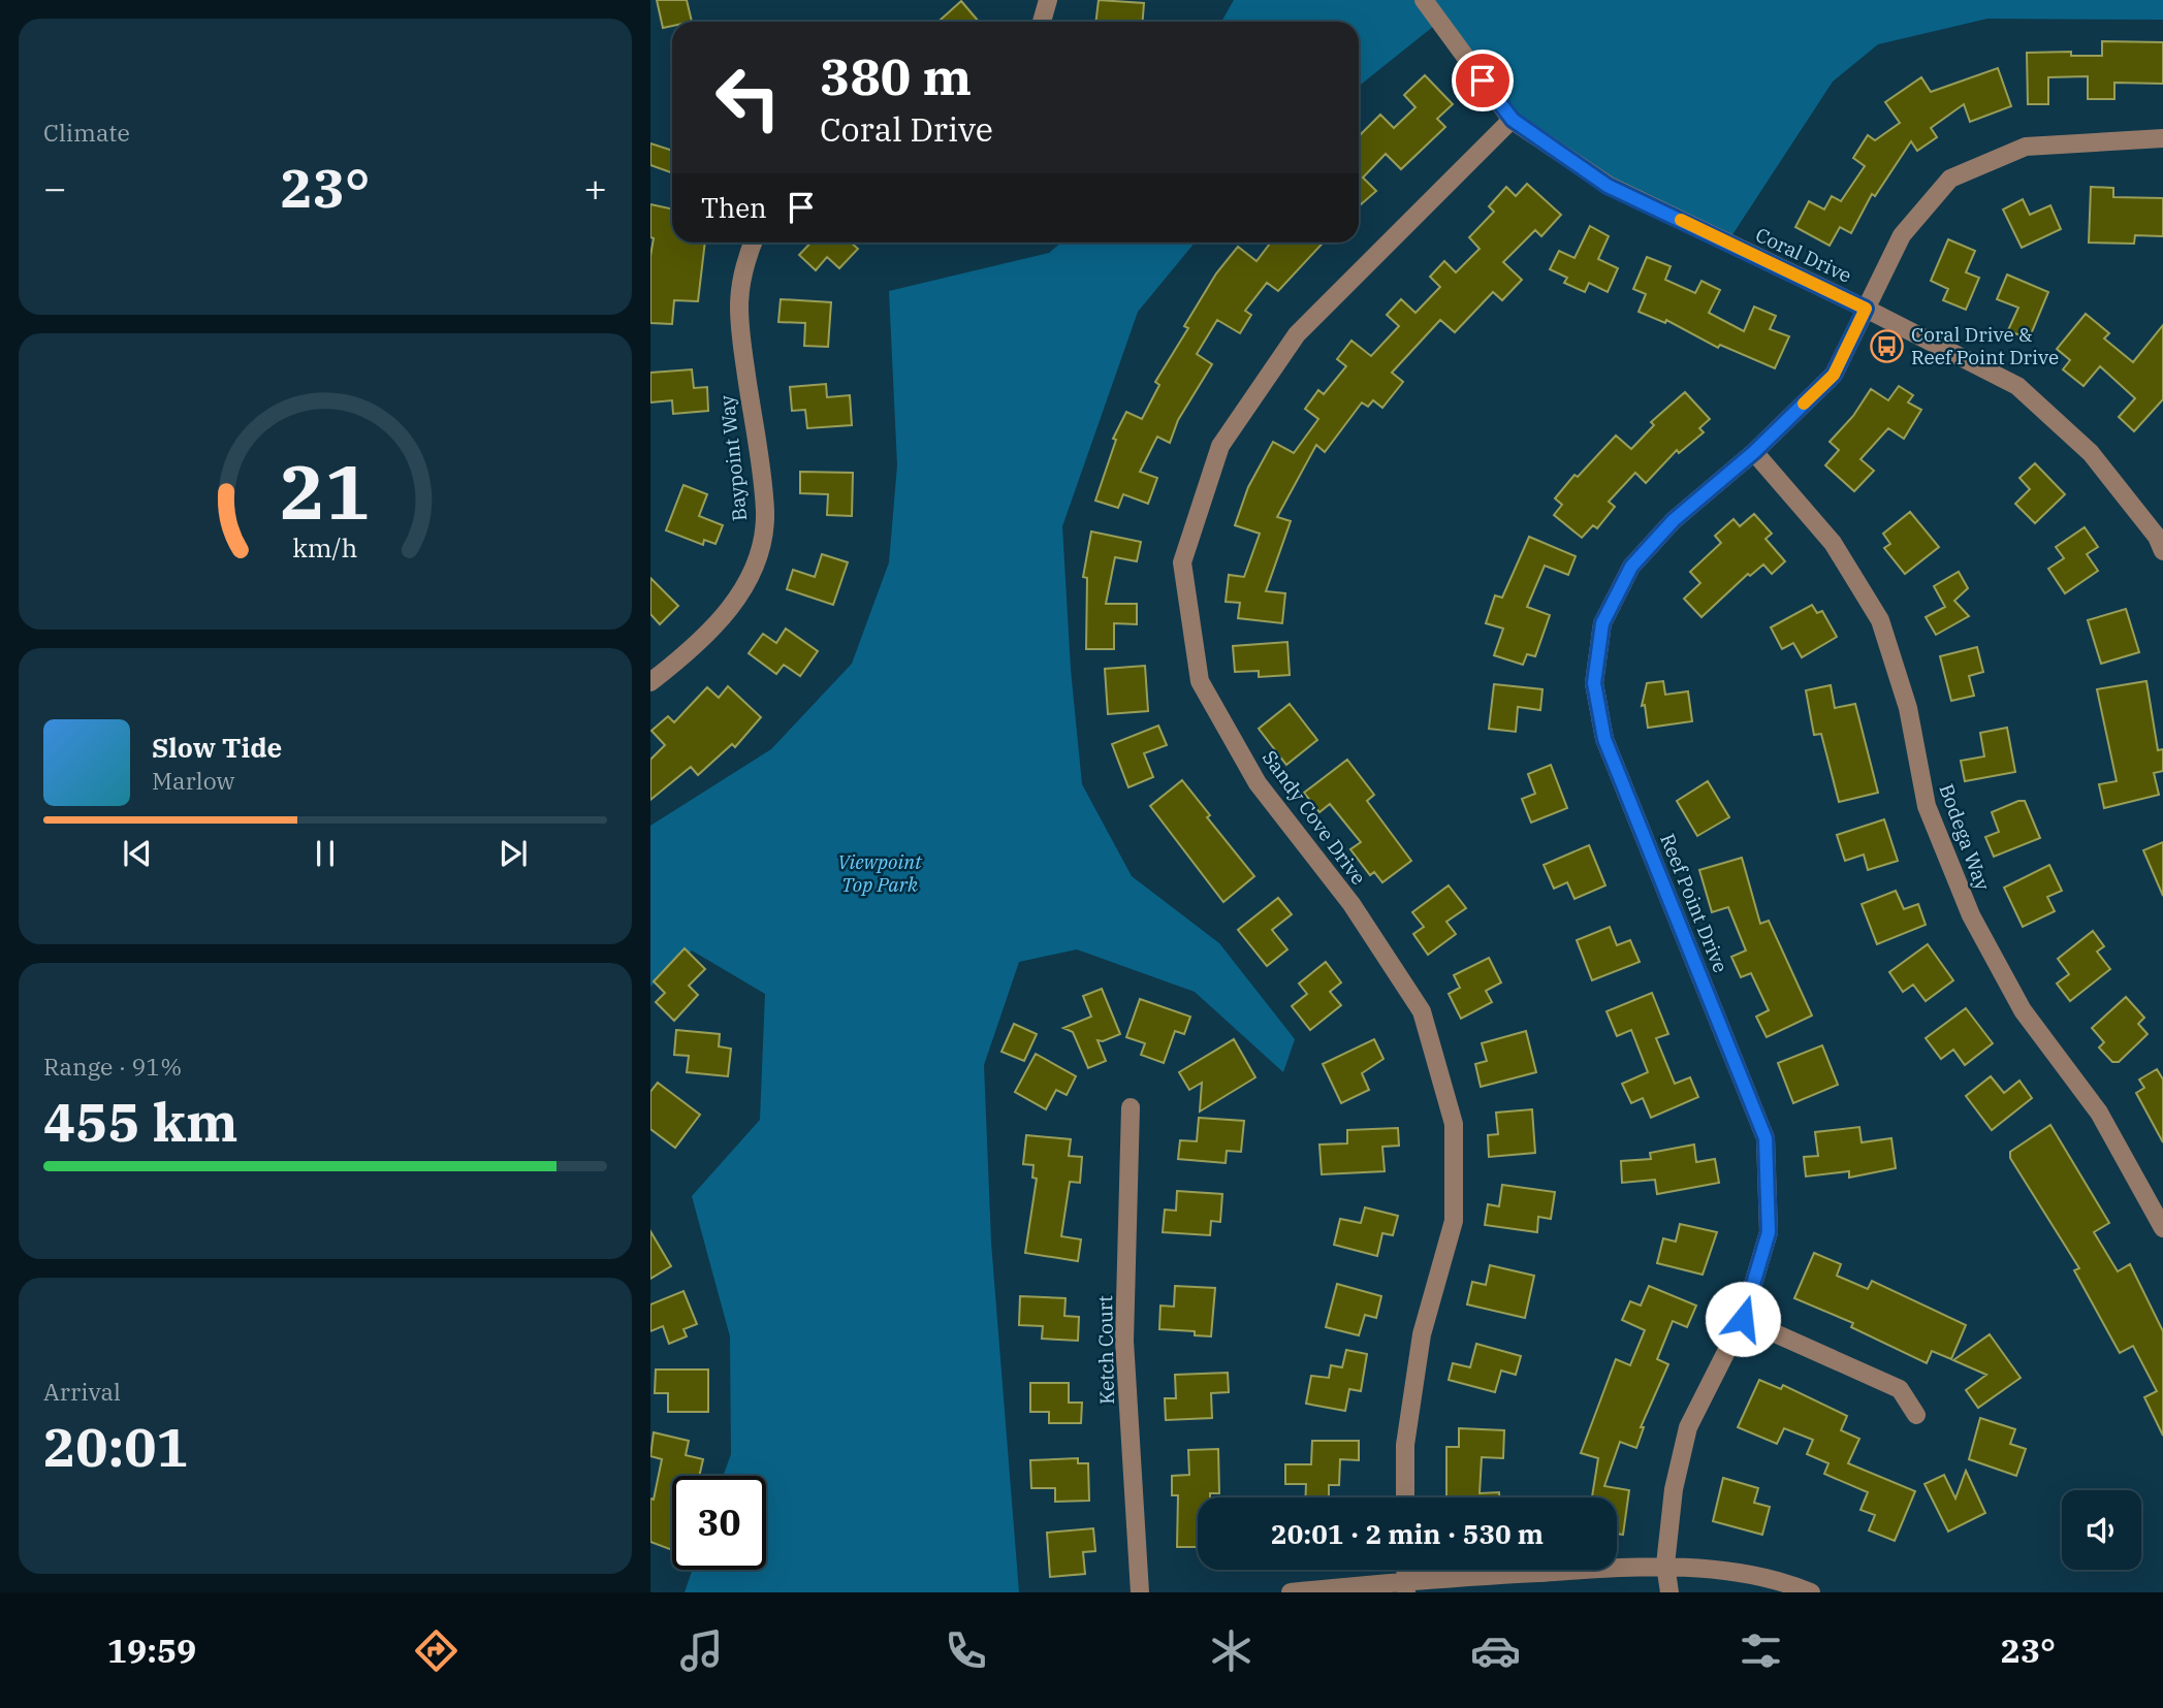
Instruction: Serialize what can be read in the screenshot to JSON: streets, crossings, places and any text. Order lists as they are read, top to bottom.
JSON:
{
  "streets": {
    "street": [
      "Coral Drive",
      "Baypoint Way",
      "Sandy Cove Drive",
      "Bodega Way",
      "Reef Point Drive",
      "Ketch Court"
    ]
  },
  "crossings": [
    ["Coral Drive", "Sandy Cove Drive"],
    ["Coral Drive", "Reef Point Drive"],
    ["Bodega Way", "Reef Point Drive"]
  ],
  "parks": ["Viewpoint Top Park"],
  "places": {
    "bus stop": ["Coral Drive & Reef Point Drive"]
  },
  "page": {
    "tile": [
      "Climate",
      ["Range · 91%", "455 km"],
      ["Arrival", "20:01"]
    ],
    "turn": ["380 m", "Coral Drive"],
    "heat": ["−", "23°", "+"],
    "then": "Then",
    "song": ["Slow Tide", "Marlow"],
    "limit": "30",
    "trip": "20:01 · 2 min · 530 m",
    "tabs": ["19:59", "23°"],
    "gauge": ["21", "km/h"]
  }
}
